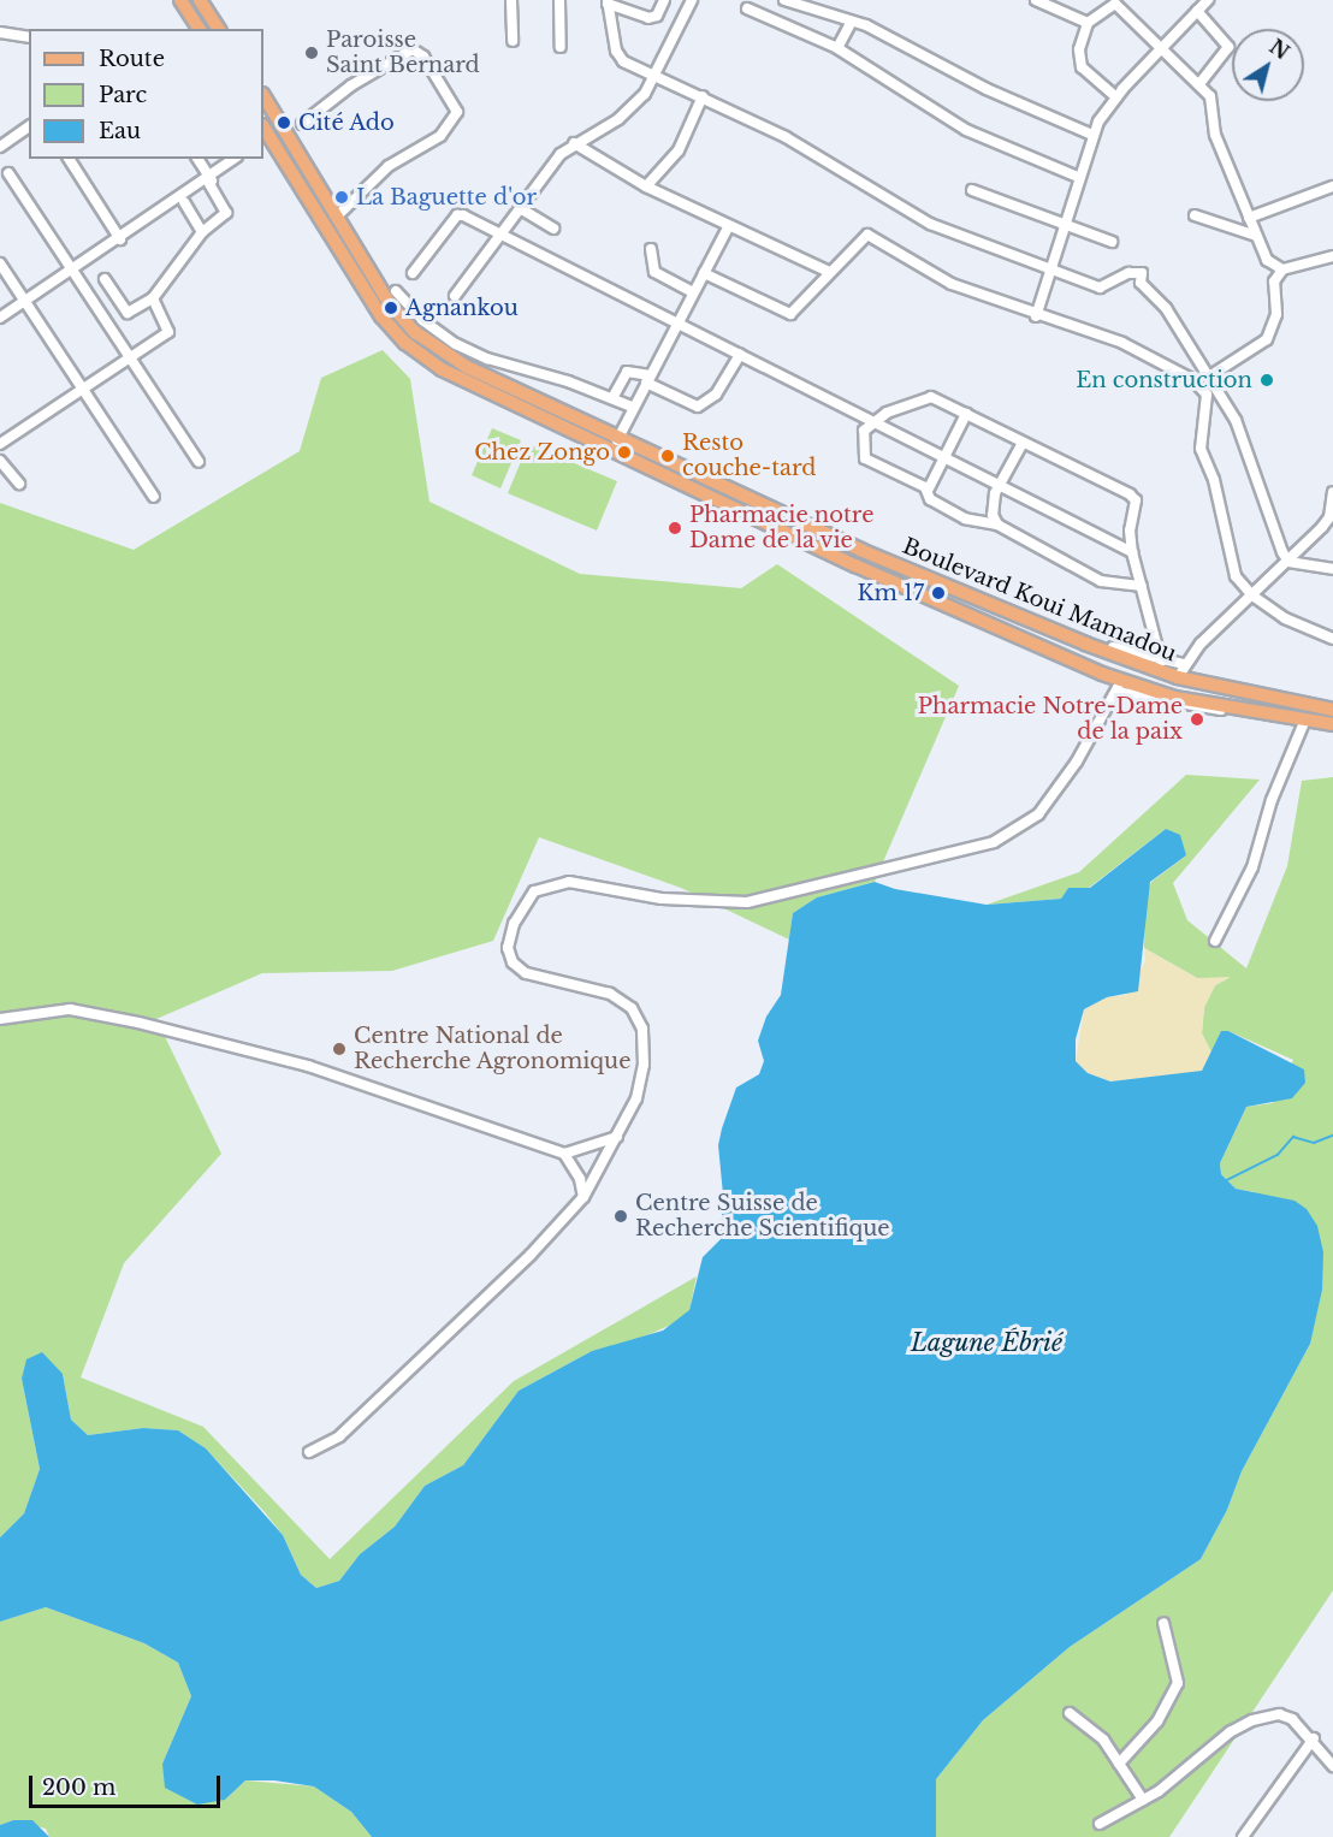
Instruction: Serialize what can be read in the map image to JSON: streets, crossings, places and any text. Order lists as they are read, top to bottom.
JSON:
{
  "streets": {
    "main road": ["Boulevard Koui Mamadou"]
  },
  "water": ["Lagune Ébrié"],
  "places": [
    "Paroisse Saint Bernard",
    "Cité Ado",
    "La Baguette d'or",
    "Agnankou",
    "En construction",
    "Chez Zongo",
    "Resto couche-tard",
    "Pharmacie notre Dame de la vie",
    "Km 17",
    "Pharmacie Notre-Dame de la paix",
    "Centre National de Recherche Agronomique",
    "Centre Suisse de Recherche Scientifique"
  ],
  "legend": ["Route", "Parc", "Eau"],
  "scale_bar": "200 m",
  "north": "top right"
}
